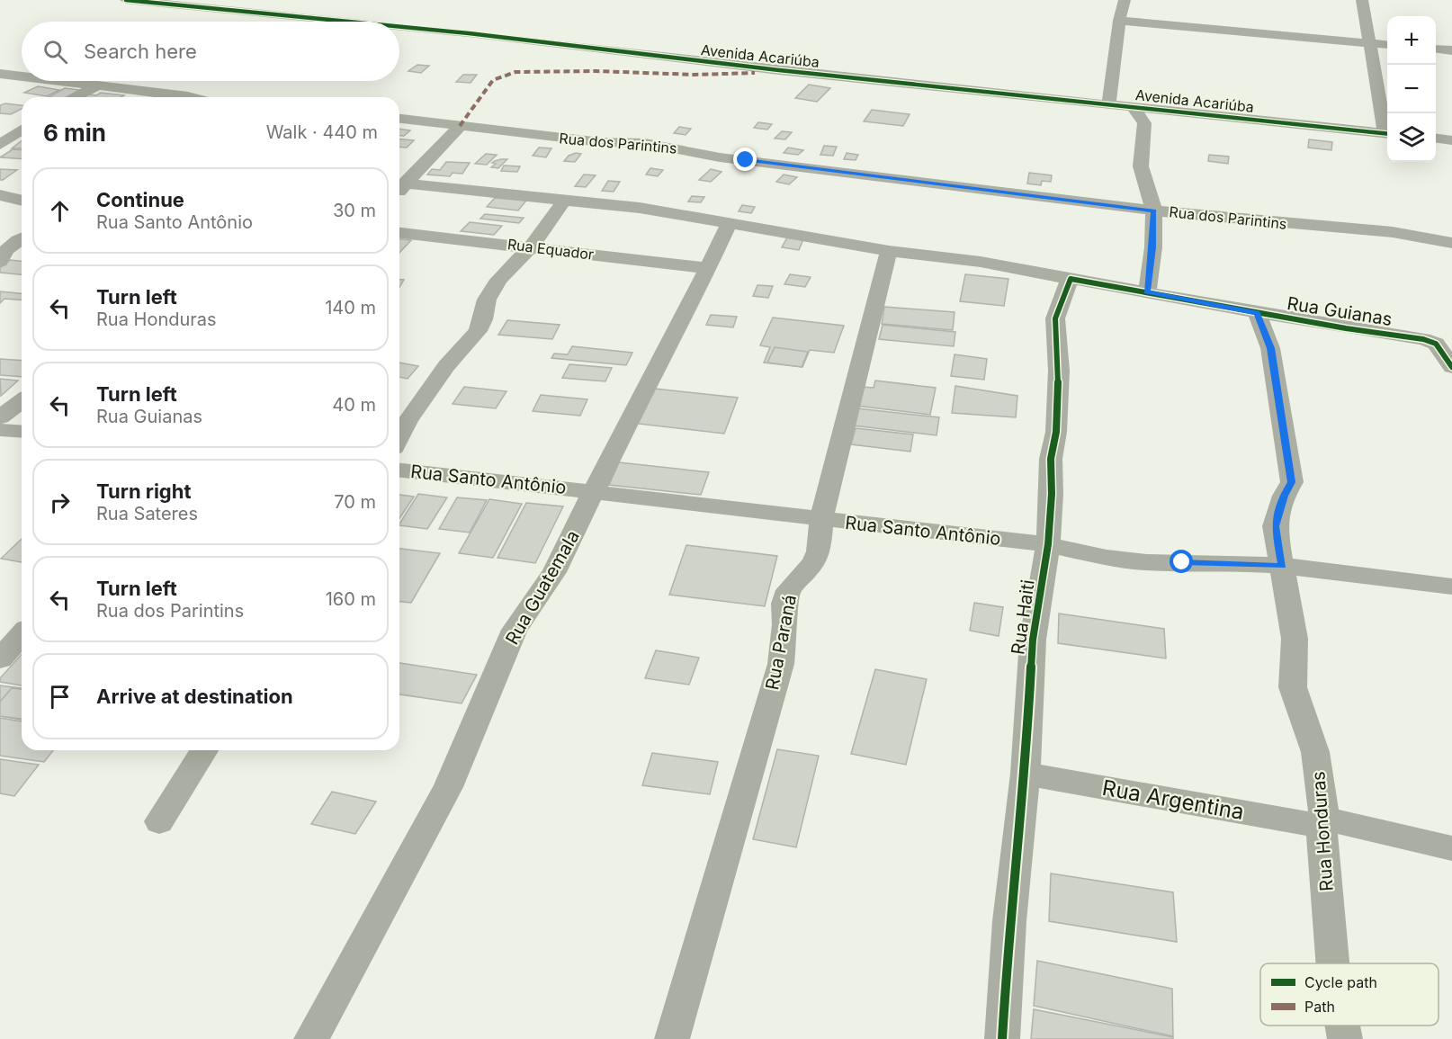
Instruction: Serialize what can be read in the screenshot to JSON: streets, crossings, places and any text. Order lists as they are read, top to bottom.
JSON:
{
  "streets": {
    "street": [
      "Avenida Acariúba",
      "Rua dos Parintins",
      "Rua Equador",
      "Rua Guianas",
      "Rua Santo Antônio",
      "Rua Guatemala",
      "Rua Haiti",
      "Rua Paraná",
      "Rua Argentina",
      "Rua Honduras"
    ]
  },
  "crossings": [
    ["Rua Equador", "Rua Guatemala"],
    ["Rua Guianas", "Rua Honduras"],
    ["Rua Santo Antônio", "Rua Guatemala"],
    ["Rua Santo Antônio", "Rua Haiti"],
    ["Rua Santo Antônio", "Rua Paraná"],
    ["Rua Santo Antônio", "Rua Honduras"],
    ["Rua Haiti", "Rua Argentina"],
    ["Rua Argentina", "Rua Honduras"]
  ],
  "legend": ["Cycle path", "Path"],
  "page": {
    "map_buttons": ["+", "−"],
    "search": "Search here",
    "heading": ["6 min", "Walk · 440 m"],
    "list": [
      ["Continue", "Rua Santo Antônio", "30 m"],
      ["Turn left", "Rua Honduras", "140 m"],
      ["Turn left", "Rua Guianas", "40 m"],
      ["Turn right", "Rua Sateres", "70 m"],
      ["Turn left", "Rua dos Parintins", "160 m"],
      "Arrive at destination"
    ]
  }
}
